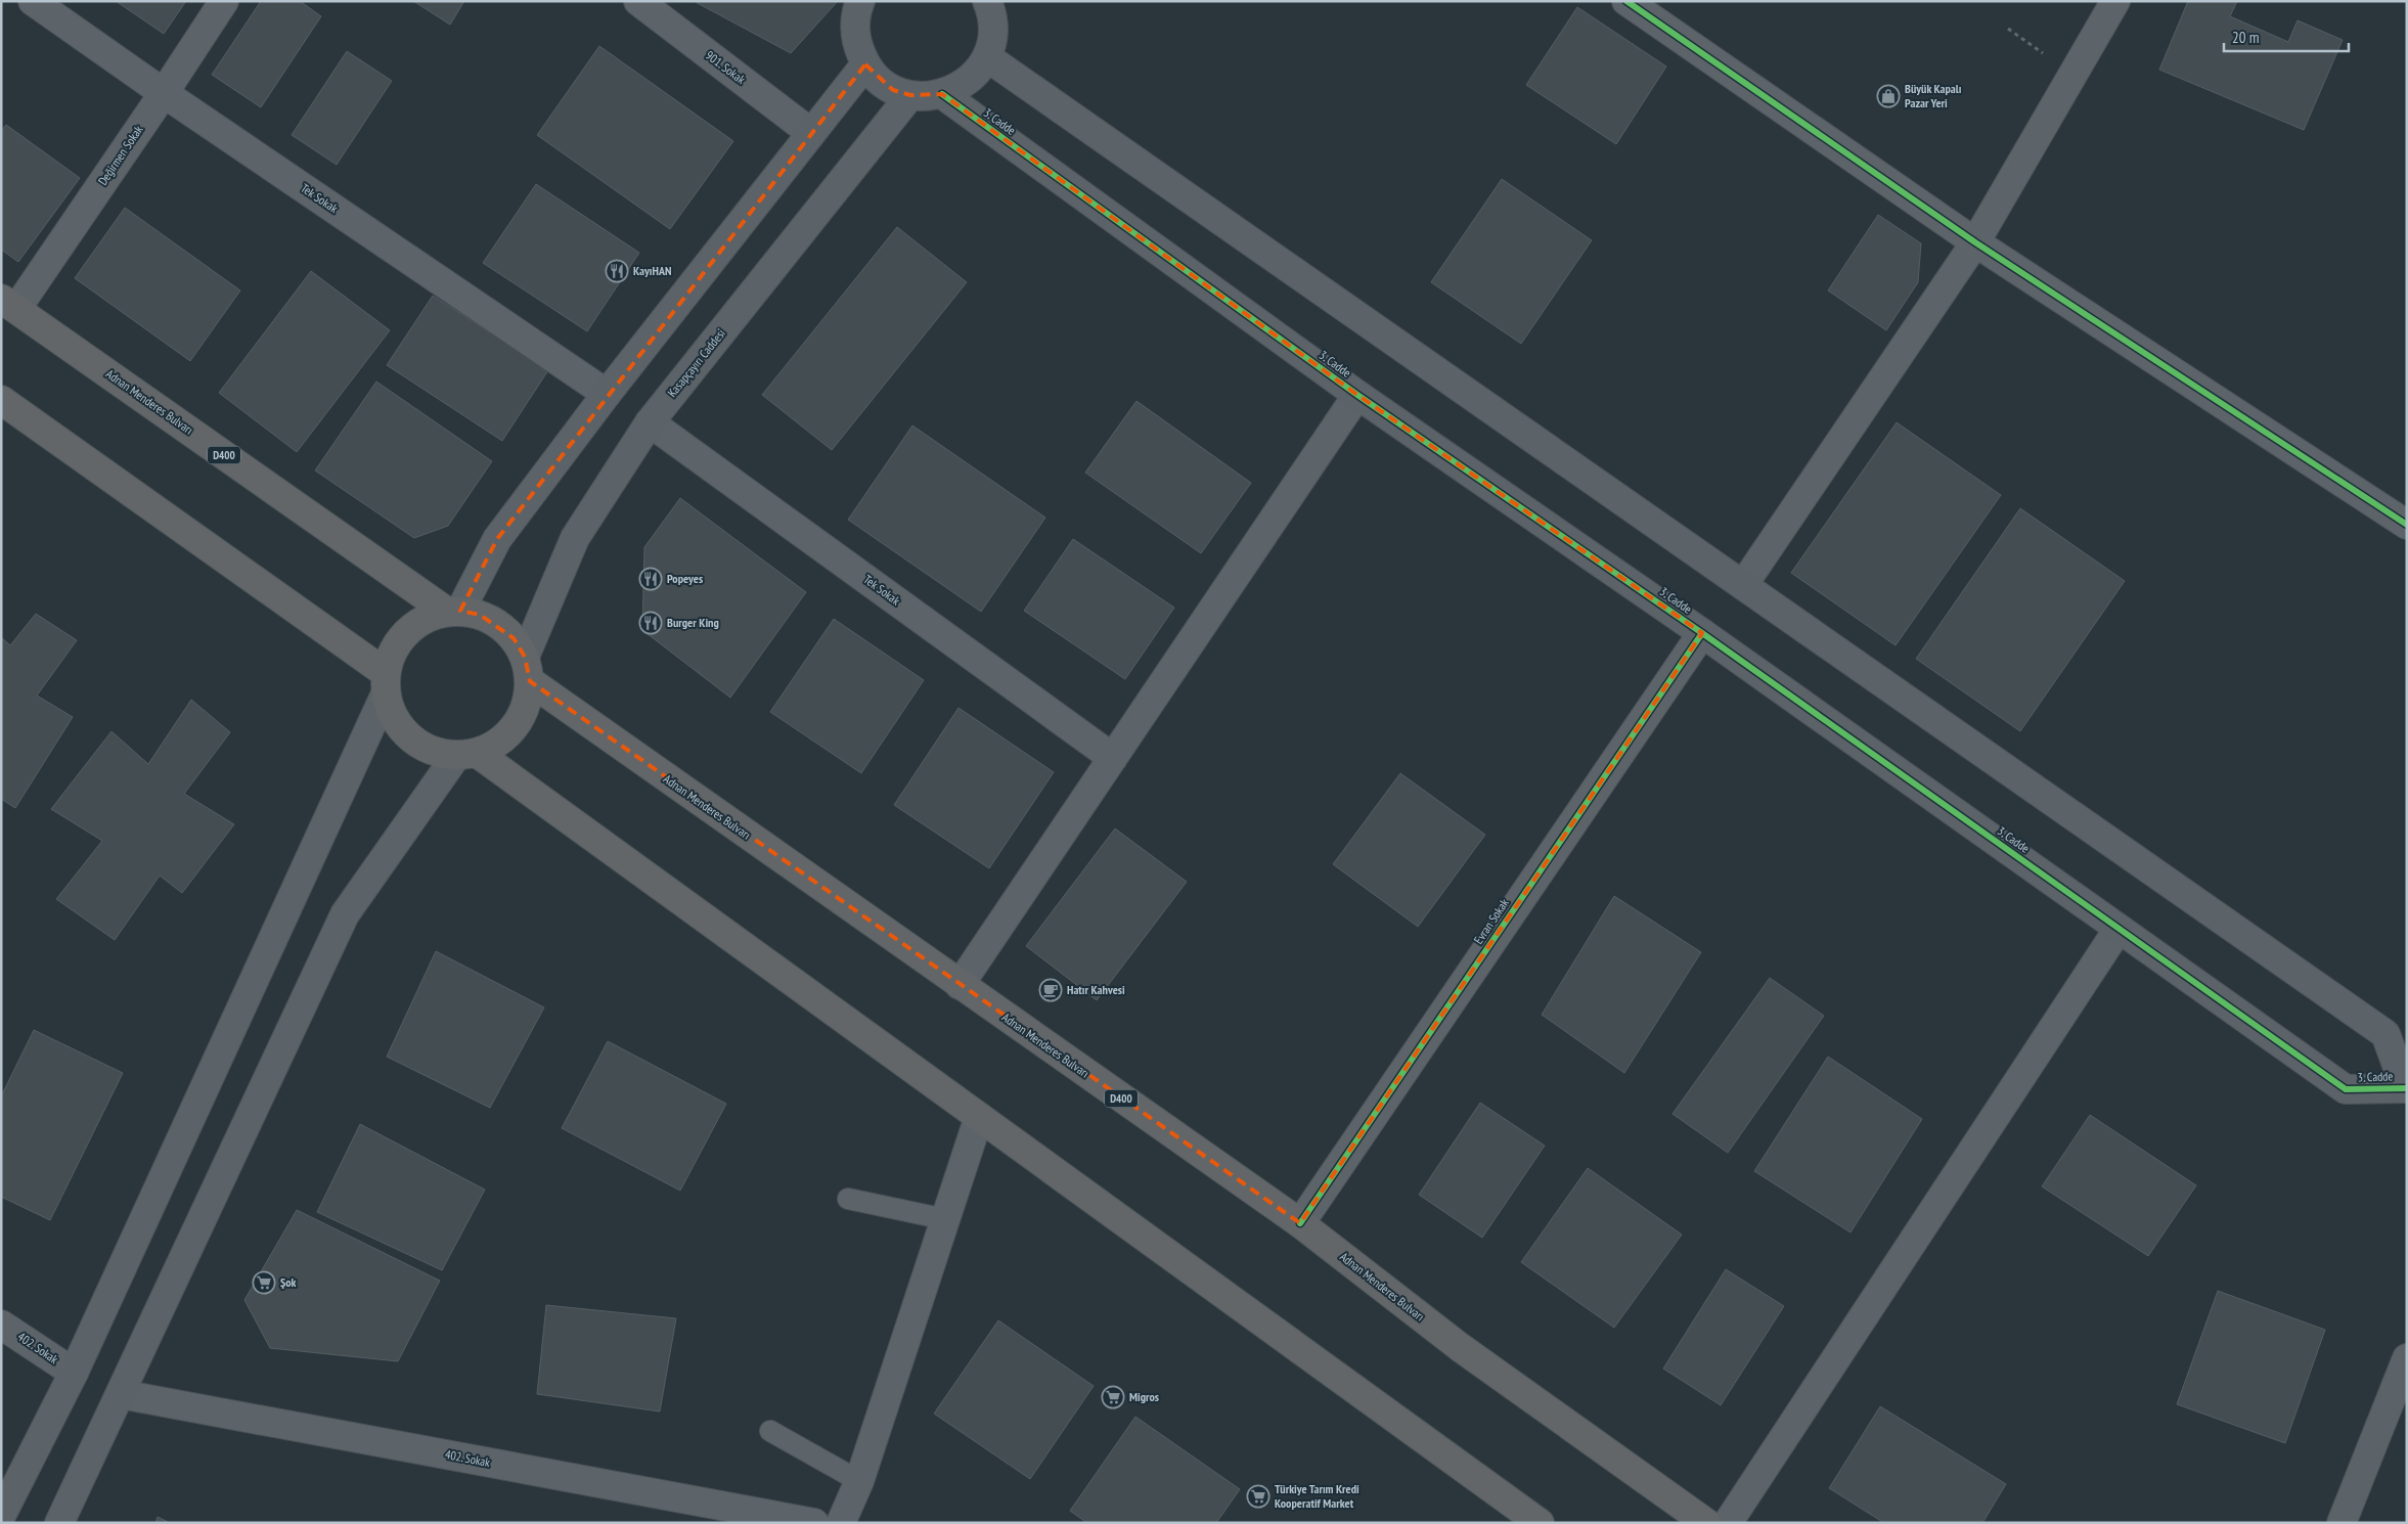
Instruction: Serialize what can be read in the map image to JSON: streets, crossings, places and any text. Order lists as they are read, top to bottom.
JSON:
{
  "streets": {
    "highway": ["Adnan Menderes Bulvarı", "D400"],
    "street": [
      "901. Sokak",
      "3. Cadde",
      "Değirmen Sokak",
      "Tek Sokak",
      "Kasapçayırı Caddesi",
      "Evran Sokak",
      "402. Sokak"
    ]
  },
  "crossings": [
    ["3. Cadde", "Evran Sokak"],
    ["Değirmen Sokak", "Tek Sokak"],
    ["Değirmen Sokak", "Adnan Menderes Bulvarı"],
    ["Tek Sokak", "Kasapçayırı Caddesi"],
    ["Kasapçayırı Caddesi", "Adnan Menderes Bulvarı"],
    ["Adnan Menderes Bulvarı", "Evran Sokak"]
  ],
  "places": {
    "shop": ["Büyük Kapalı Pazar Yeri"],
    "restaurant": ["KayıHAN", "Popeyes", "Burger King"],
    "cafe": ["Hatır Kahvesi"],
    "supermarket": ["Şok", "Migros", "Türkiye Tarım Kredi Kooperatif Market"]
  },
  "scale_bar": "20 m"
}
